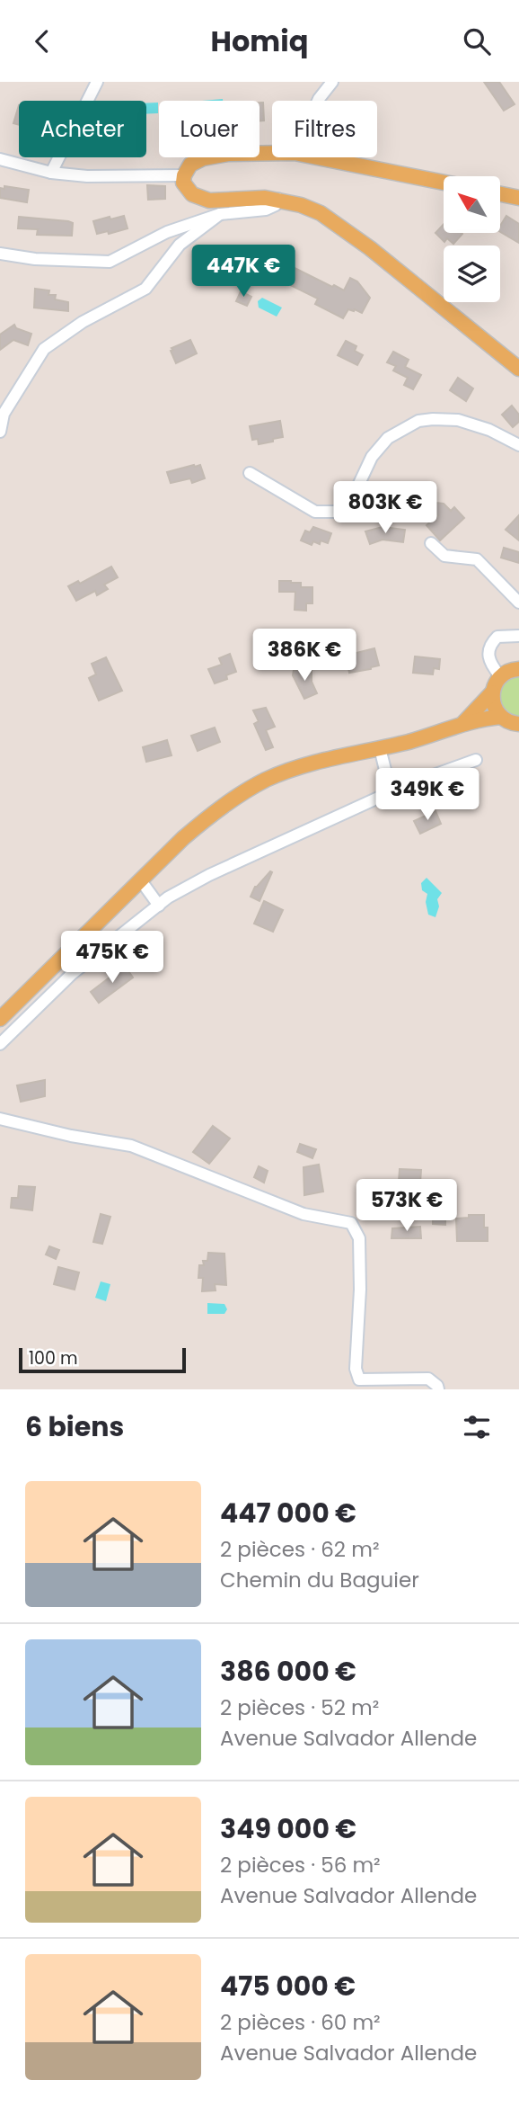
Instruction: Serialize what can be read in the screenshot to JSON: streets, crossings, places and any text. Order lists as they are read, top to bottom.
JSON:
{
  "scale_bar": "100 m",
  "north": "top left",
  "page": {
    "header": "Homiq",
    "chip": ["Acheter", "Louer", "Filtres"],
    "price": [
      "447K €",
      "803K €",
      "386K €",
      "349K €",
      "475K €",
      "573K €"
    ],
    "scale": "100 m",
    "heading": "6 biens",
    "list": [
      {
        "name": "447 000 €",
        "note": "2 pièces · 62 m² · Chemin du Baguier"
      },
      {
        "name": "386 000 €",
        "note": "2 pièces · 52 m² · Avenue Salvador Allende"
      },
      {
        "name": "349 000 €",
        "note": "2 pièces · 56 m² · Avenue Salvador Allende"
      },
      {
        "name": "475 000 €",
        "note": "2 pièces · 60 m² · Avenue Salvador Allende"
      }
    ]
  }
}
